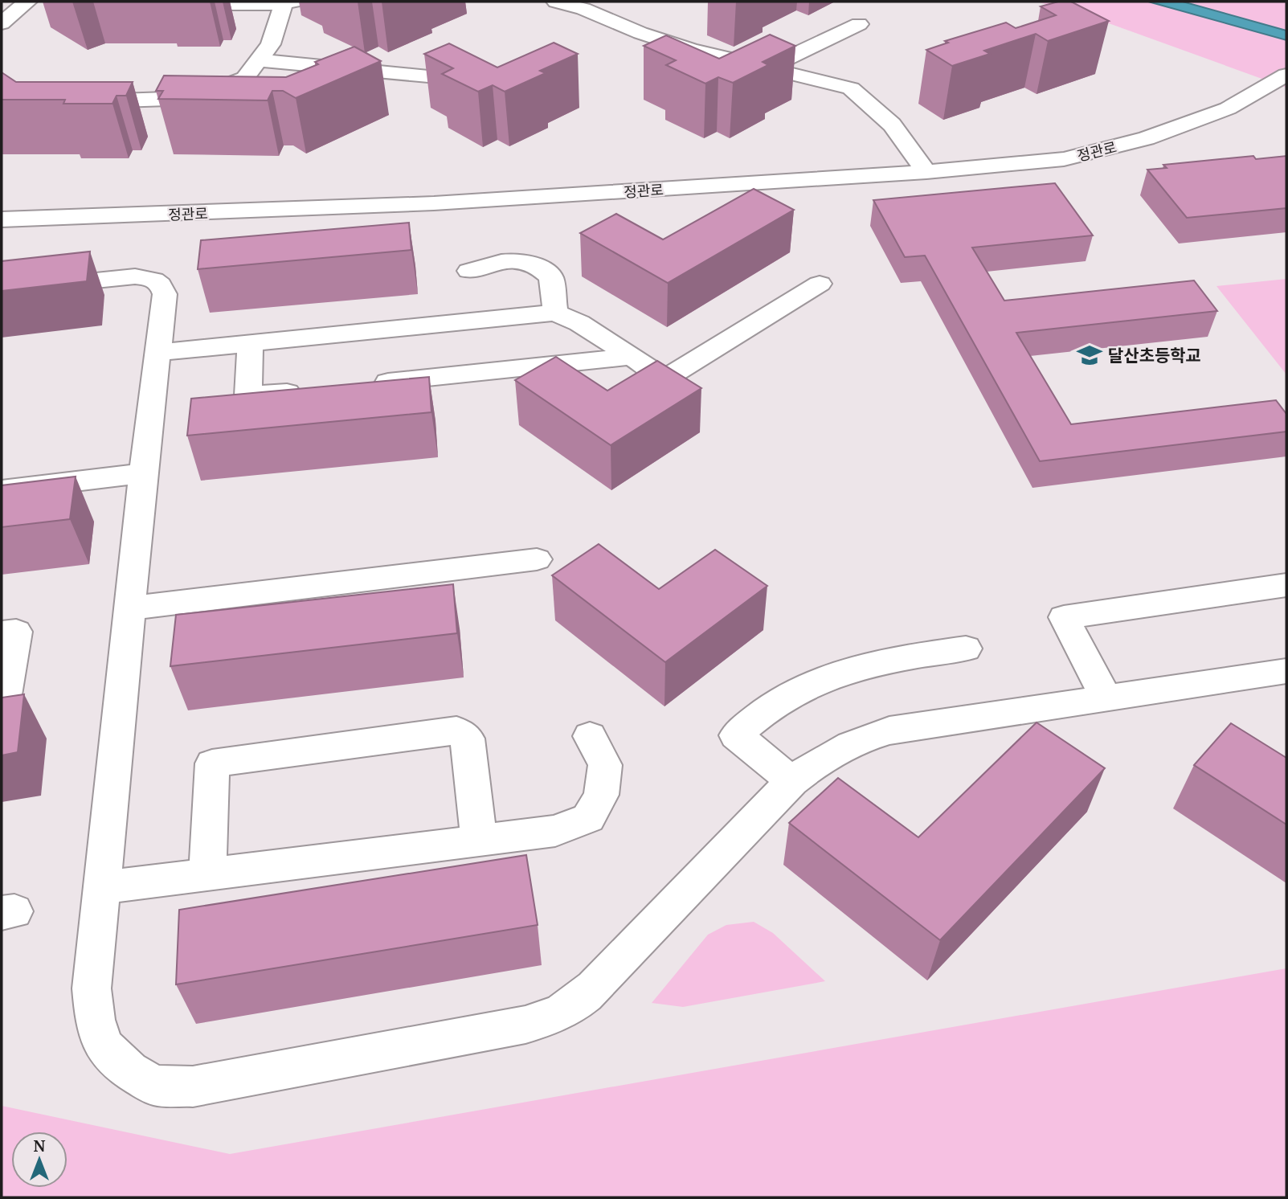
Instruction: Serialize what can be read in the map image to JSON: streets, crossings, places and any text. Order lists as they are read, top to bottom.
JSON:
{
  "streets": {
    "street": ["정관로"]
  },
  "places": {
    "school or university": ["달산초등학교"]
  },
  "north": "top"
}
